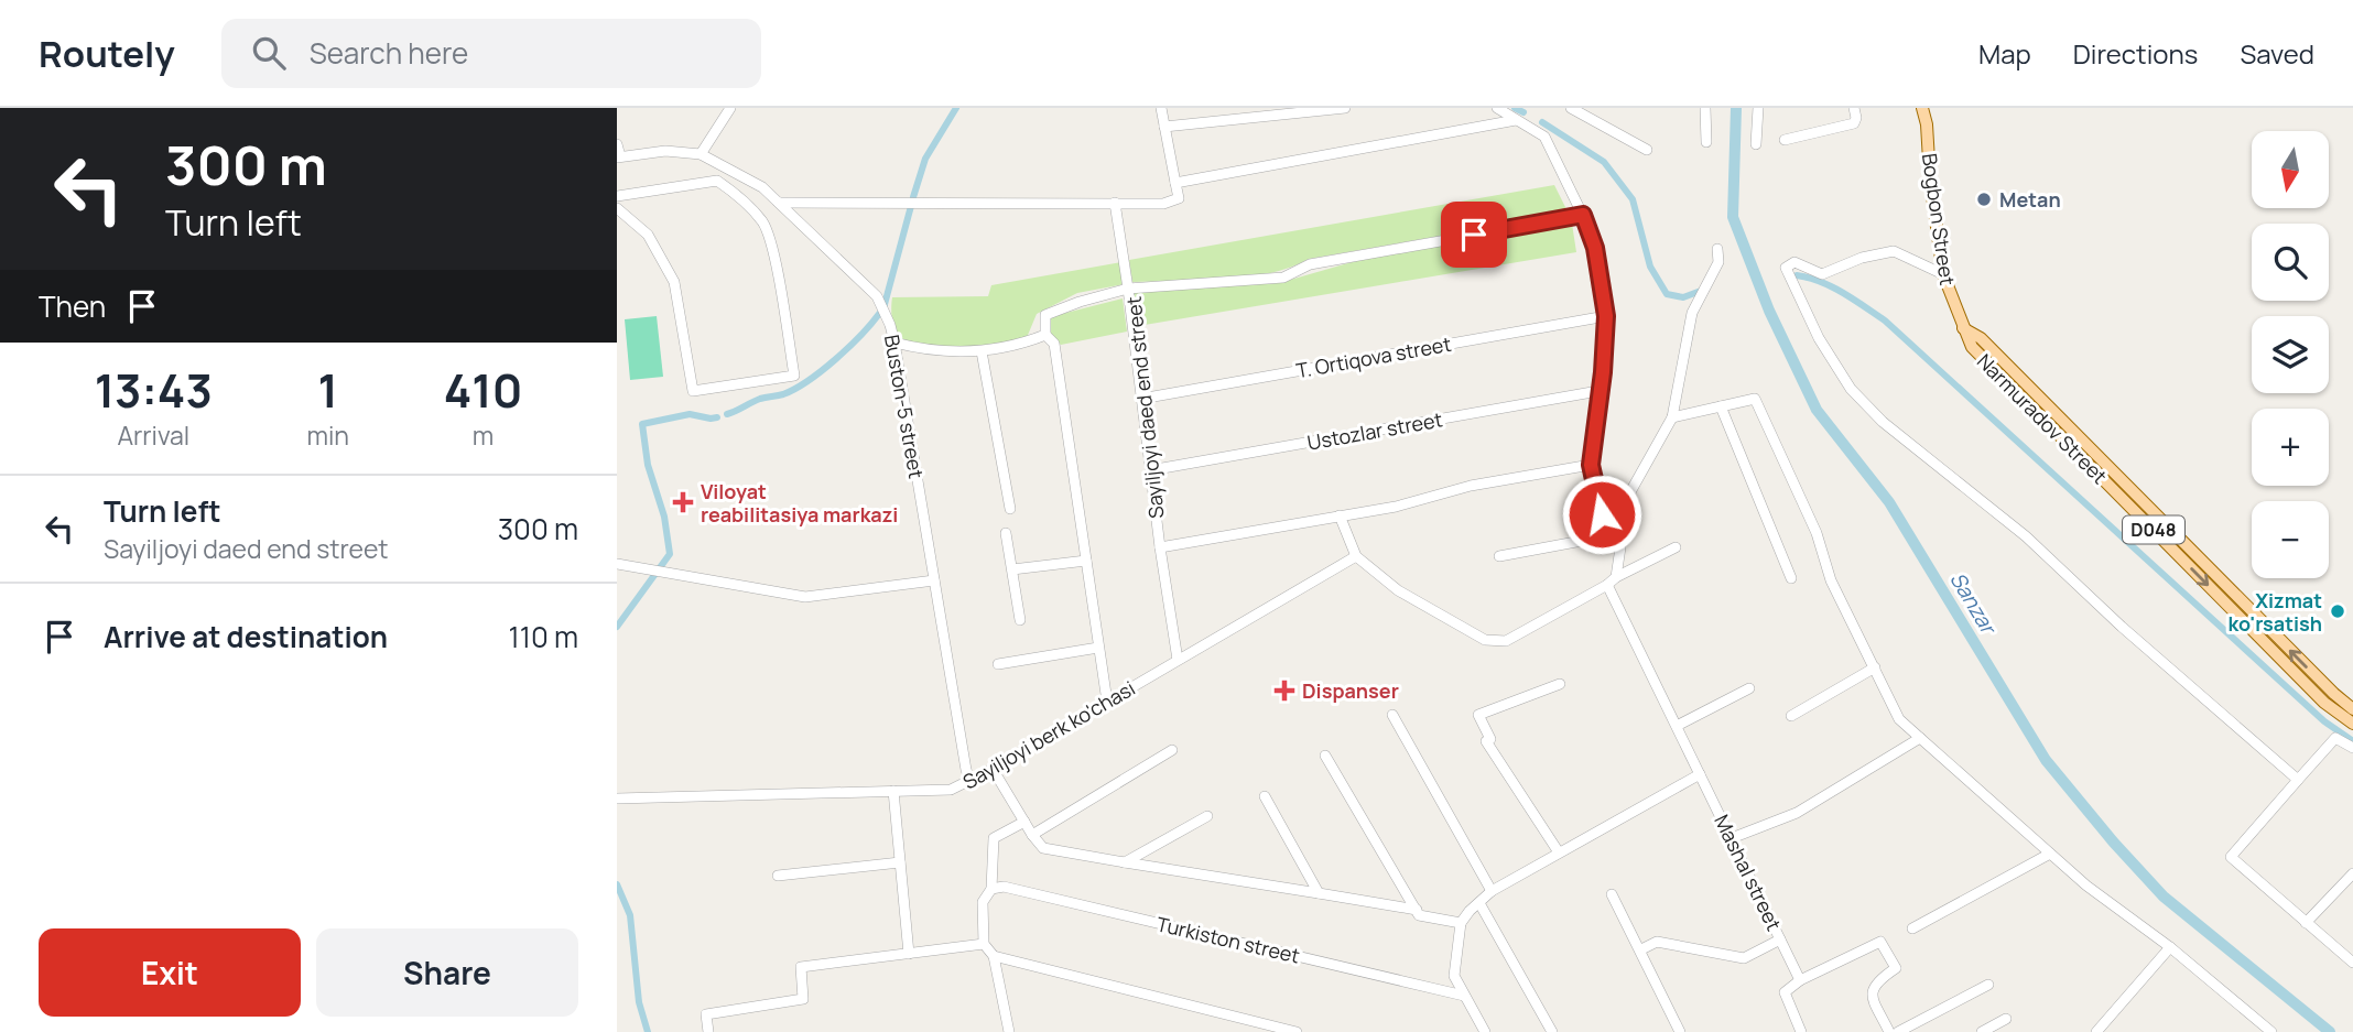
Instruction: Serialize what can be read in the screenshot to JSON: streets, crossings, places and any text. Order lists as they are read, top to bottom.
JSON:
{
  "streets": {
    "main road": ["Bogbon Street", "Narmuradov Street", "D048"],
    "street": [
      "T. Ortiqova street",
      "Buston-5 street",
      "Sayiljoyi daed end street",
      "Ustozlar street",
      "Sayiljoyi berk ko'chasi",
      "Mashal street",
      "Turkiston street"
    ]
  },
  "crossings": [
    ["Bogbon Street", "Narmuradov Street"],
    ["T. Ortiqova street", "Sayiljoyi daed end street"],
    ["Buston-5 street", "Sayiljoyi berk ko'chasi"],
    ["Sayiljoyi daed end street", "Ustozlar street"],
    ["Sayiljoyi daed end street", "Sayiljoyi berk ko'chasi"]
  ],
  "water": ["Sanzar"],
  "places": {
    "other": ["Metan", "Xizmat ko'rsatish"],
    "health": ["Viloyat reabilitasiya markazi", "Dispanser"]
  },
  "north": "bottom",
  "page": {
    "header": "Routely",
    "search": "Search here",
    "nav": ["Map", "Directions", "Saved"],
    "turn": ["300 m", "Turn left"],
    "map_buttons": ["+", "−"],
    "then": "Then",
    "eta": [
      "13:43",
      "Arrival",
      "1",
      "min",
      "410",
      "m"
    ],
    "list": [
      {
        "name": "Turn left",
        "note": "Sayiljoyi daed end street",
        "value": "300 m"
      },
      {
        "name": "Arrive at destination",
        "value": "110 m"
      }
    ],
    "buttons": ["Exit", "Share"]
  }
}
